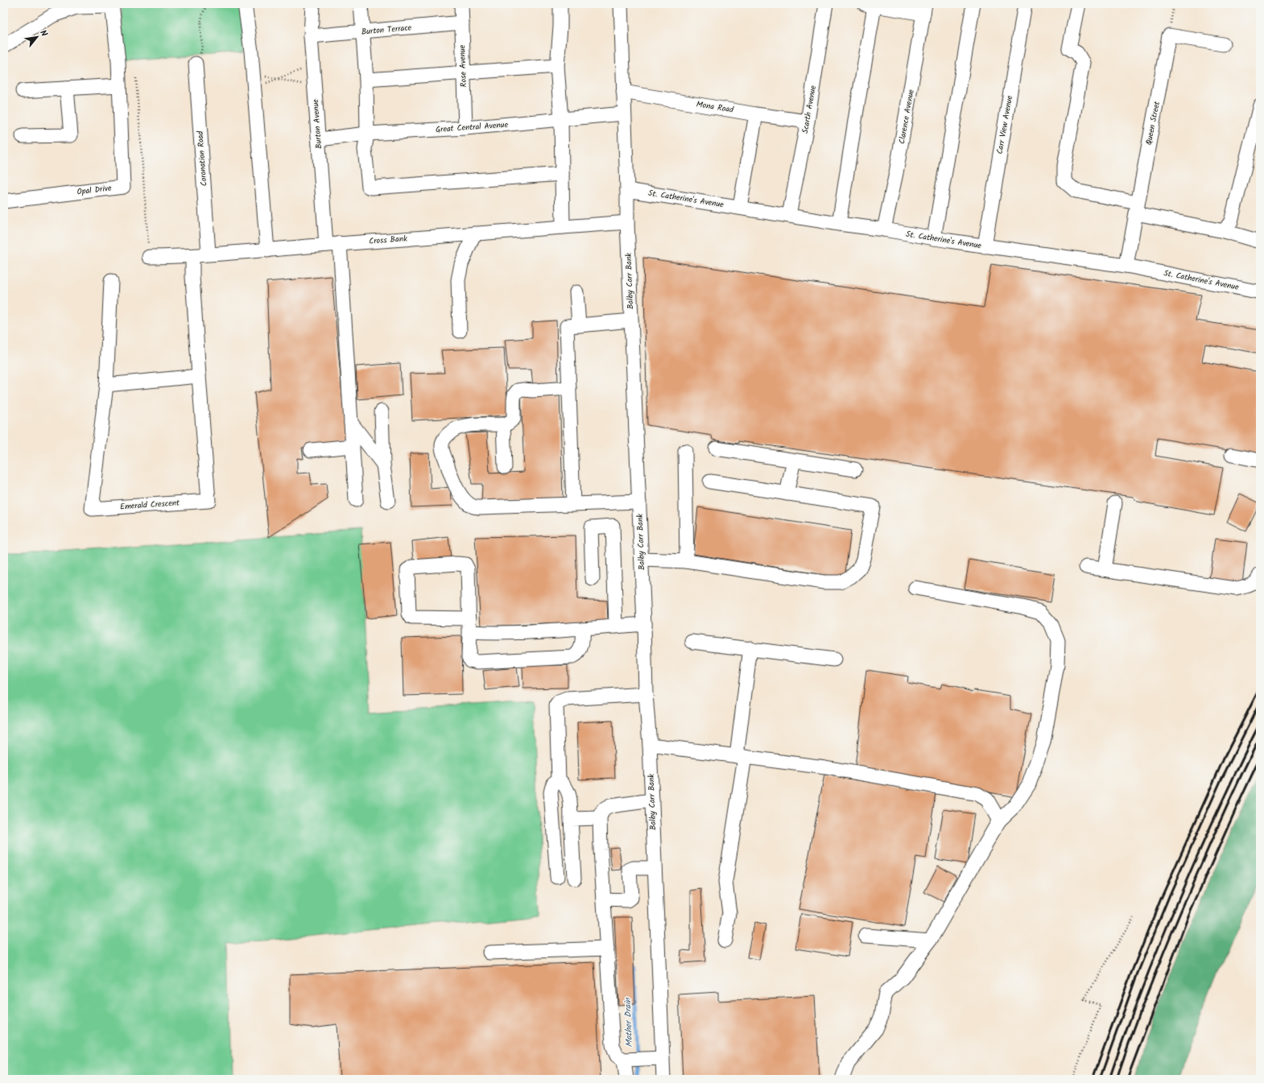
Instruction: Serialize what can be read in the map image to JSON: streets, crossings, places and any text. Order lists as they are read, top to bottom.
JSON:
{
  "streets": {
    "street": [
      "Burton Terrace",
      "Rose Avenue",
      "Mona Road",
      "Scarth Avenue",
      "Clarence Avenue",
      "Queen Street",
      "Burton Avenue",
      "Carr View Avenue",
      "Great Central Avenue",
      "Coronation Road",
      "Opal Drive",
      "St. Catherine's Avenue",
      "Cross Bank",
      "Balby Carr Bank",
      "Emerald Crescent"
    ]
  },
  "crossings": [
    ["Burton Terrace", "Rose Avenue"],
    ["Burton Terrace", "Burton Avenue"],
    ["Rose Avenue", "Great Central Avenue"],
    ["Mona Road", "Scarth Avenue"],
    ["Mona Road", "Balby Carr Bank"],
    ["Scarth Avenue", "St. Catherine's Avenue"],
    ["Clarence Avenue", "St. Catherine's Avenue"],
    ["Queen Street", "St. Catherine's Avenue"],
    ["Burton Avenue", "Great Central Avenue"],
    ["Burton Avenue", "Cross Bank"],
    ["Carr View Avenue", "St. Catherine's Avenue"],
    ["Great Central Avenue", "Balby Carr Bank"],
    ["Coronation Road", "Cross Bank"],
    ["St. Catherine's Avenue", "Balby Carr Bank"],
    ["Cross Bank", "Balby Carr Bank"],
    ["Cross Bank", "Emerald Crescent"]
  ],
  "water": ["Mother Drain"],
  "north": "top right"
}
